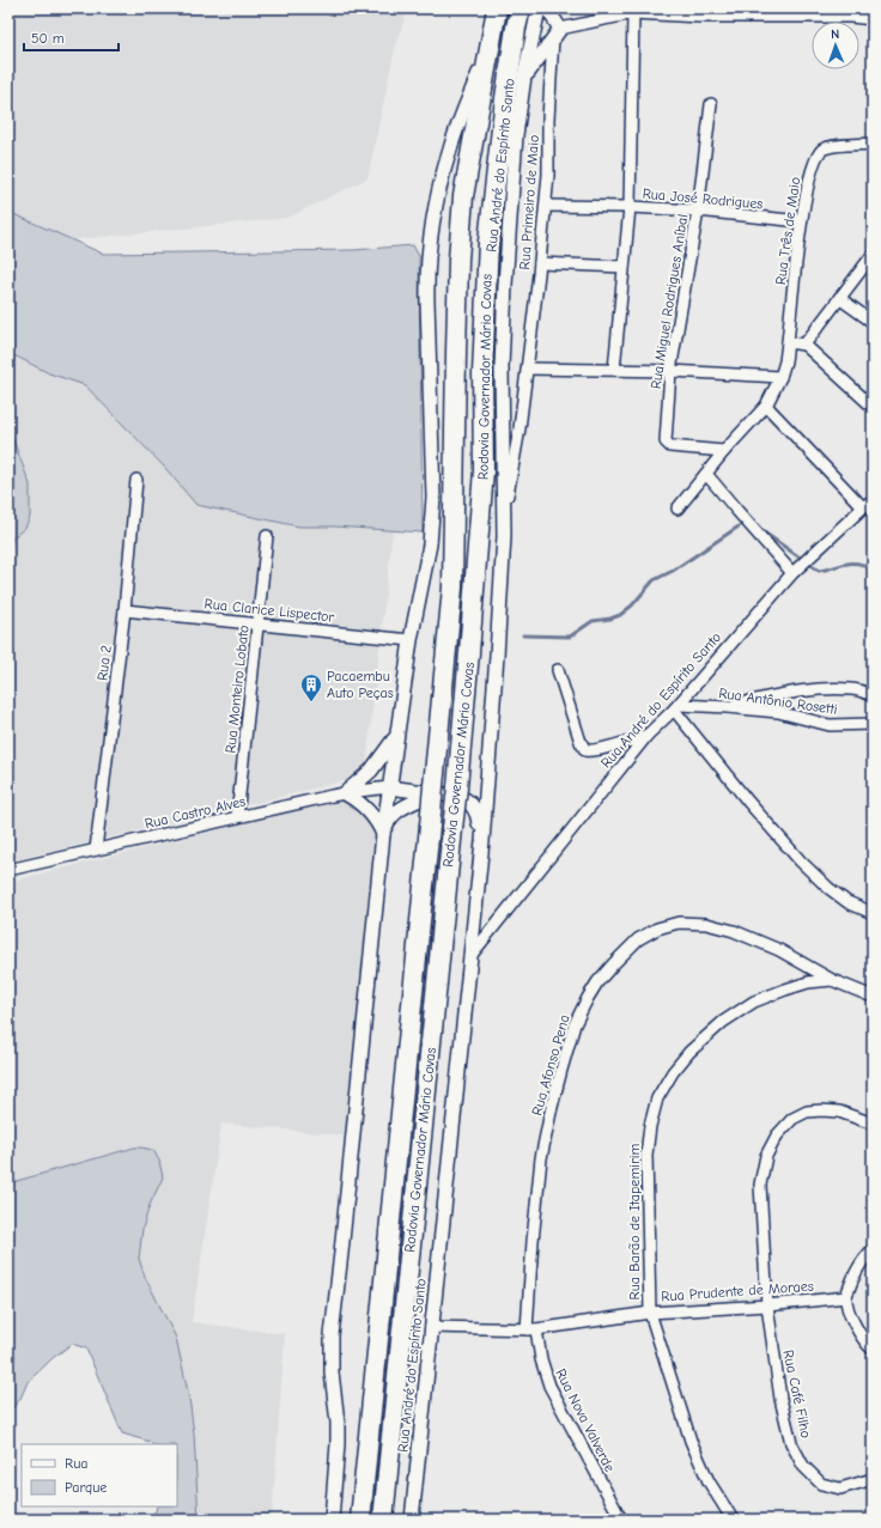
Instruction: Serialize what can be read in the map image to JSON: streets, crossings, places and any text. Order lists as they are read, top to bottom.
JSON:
{
  "streets": {
    "highway": ["Rodovia Governador Mário Covas"],
    "street": [
      "Rua André do Espírito Santo",
      "Rua José Rodrigues",
      "Rua Primeiro de Maio",
      "Rua Três de Maio",
      "Rua Miguel Rodrigues Aníbal",
      "Rua Clarice Lispector",
      "Rua 2",
      "Rua Monteiro Lobato",
      "Rua Antônio Rosetti",
      "Rua Castro Alves",
      "Rua Afonso Pena",
      "Rua Barão de Itapemirim",
      "Rua Prudente de Moraes",
      "Rua Café Filho",
      "Rua Nova Valverde"
    ]
  },
  "crossings": [
    ["Rua André do Espírito Santo", "Rua Primeiro de Maio"],
    ["Rua André do Espírito Santo", "Rua Antônio Rosetti"],
    ["Rua André do Espírito Santo", "Rua Prudente de Moraes"],
    ["Rua José Rodrigues", "Rua Primeiro de Maio"],
    ["Rua José Rodrigues", "Rua Três de Maio"],
    ["Rua José Rodrigues", "Rua Miguel Rodrigues Aníbal"],
    ["Rua Três de Maio", "Rua Miguel Rodrigues Aníbal"],
    ["Rodovia Governador Mário Covas", "Rua Clarice Lispector"],
    ["Rodovia Governador Mário Covas", "Rua Castro Alves"],
    ["Rua Clarice Lispector", "Rua 2"],
    ["Rua Clarice Lispector", "Rua Monteiro Lobato"],
    ["Rua 2", "Rua Castro Alves"],
    ["Rua Monteiro Lobato", "Rua Castro Alves"],
    ["Rua Afonso Pena", "Rua Barão de Itapemirim"],
    ["Rua Afonso Pena", "Rua Prudente de Moraes"],
    ["Rua Afonso Pena", "Rua Nova Valverde"],
    ["Rua Barão de Itapemirim", "Rua Prudente de Moraes"],
    ["Rua Prudente de Moraes", "Rua Café Filho"],
    ["Rua Prudente de Moraes", "Rua Nova Valverde"]
  ],
  "places": {
    "building": ["Pacaembu Auto Peças"]
  },
  "legend": ["Rua", "Parque"],
  "scale_bar": "50 m",
  "north": "top"
}
